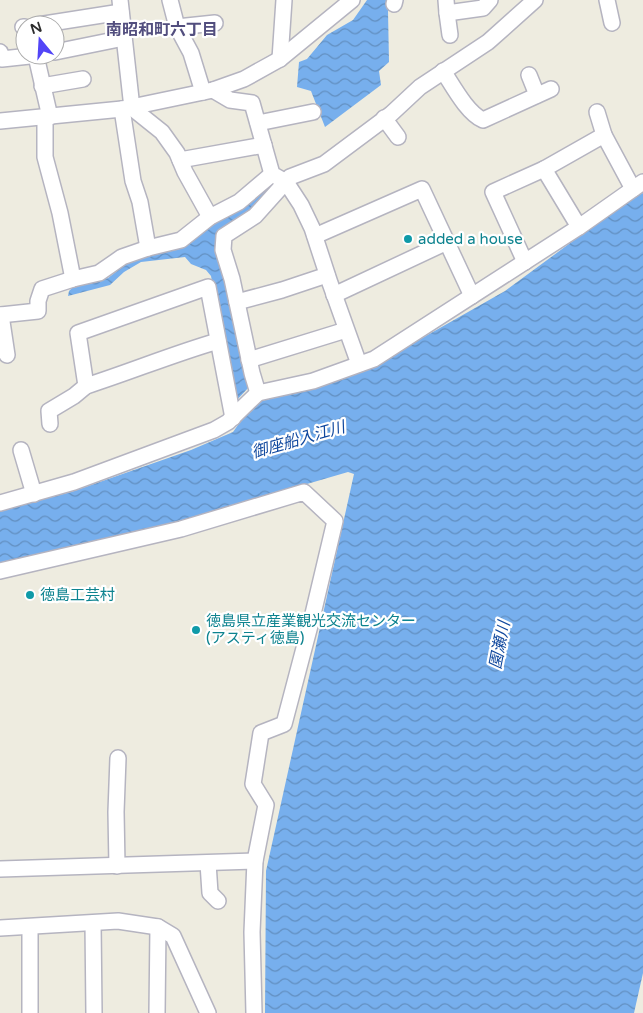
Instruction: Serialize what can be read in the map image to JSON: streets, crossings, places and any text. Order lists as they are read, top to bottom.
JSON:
{
  "districts": ["南昭和町六丁目"],
  "water": ["御座船入江川", "園瀬川"],
  "places": ["added a house", "徳島工芸村", "徳島県立産業観光交流センター (アスティ徳島)"],
  "north": "top"
}
